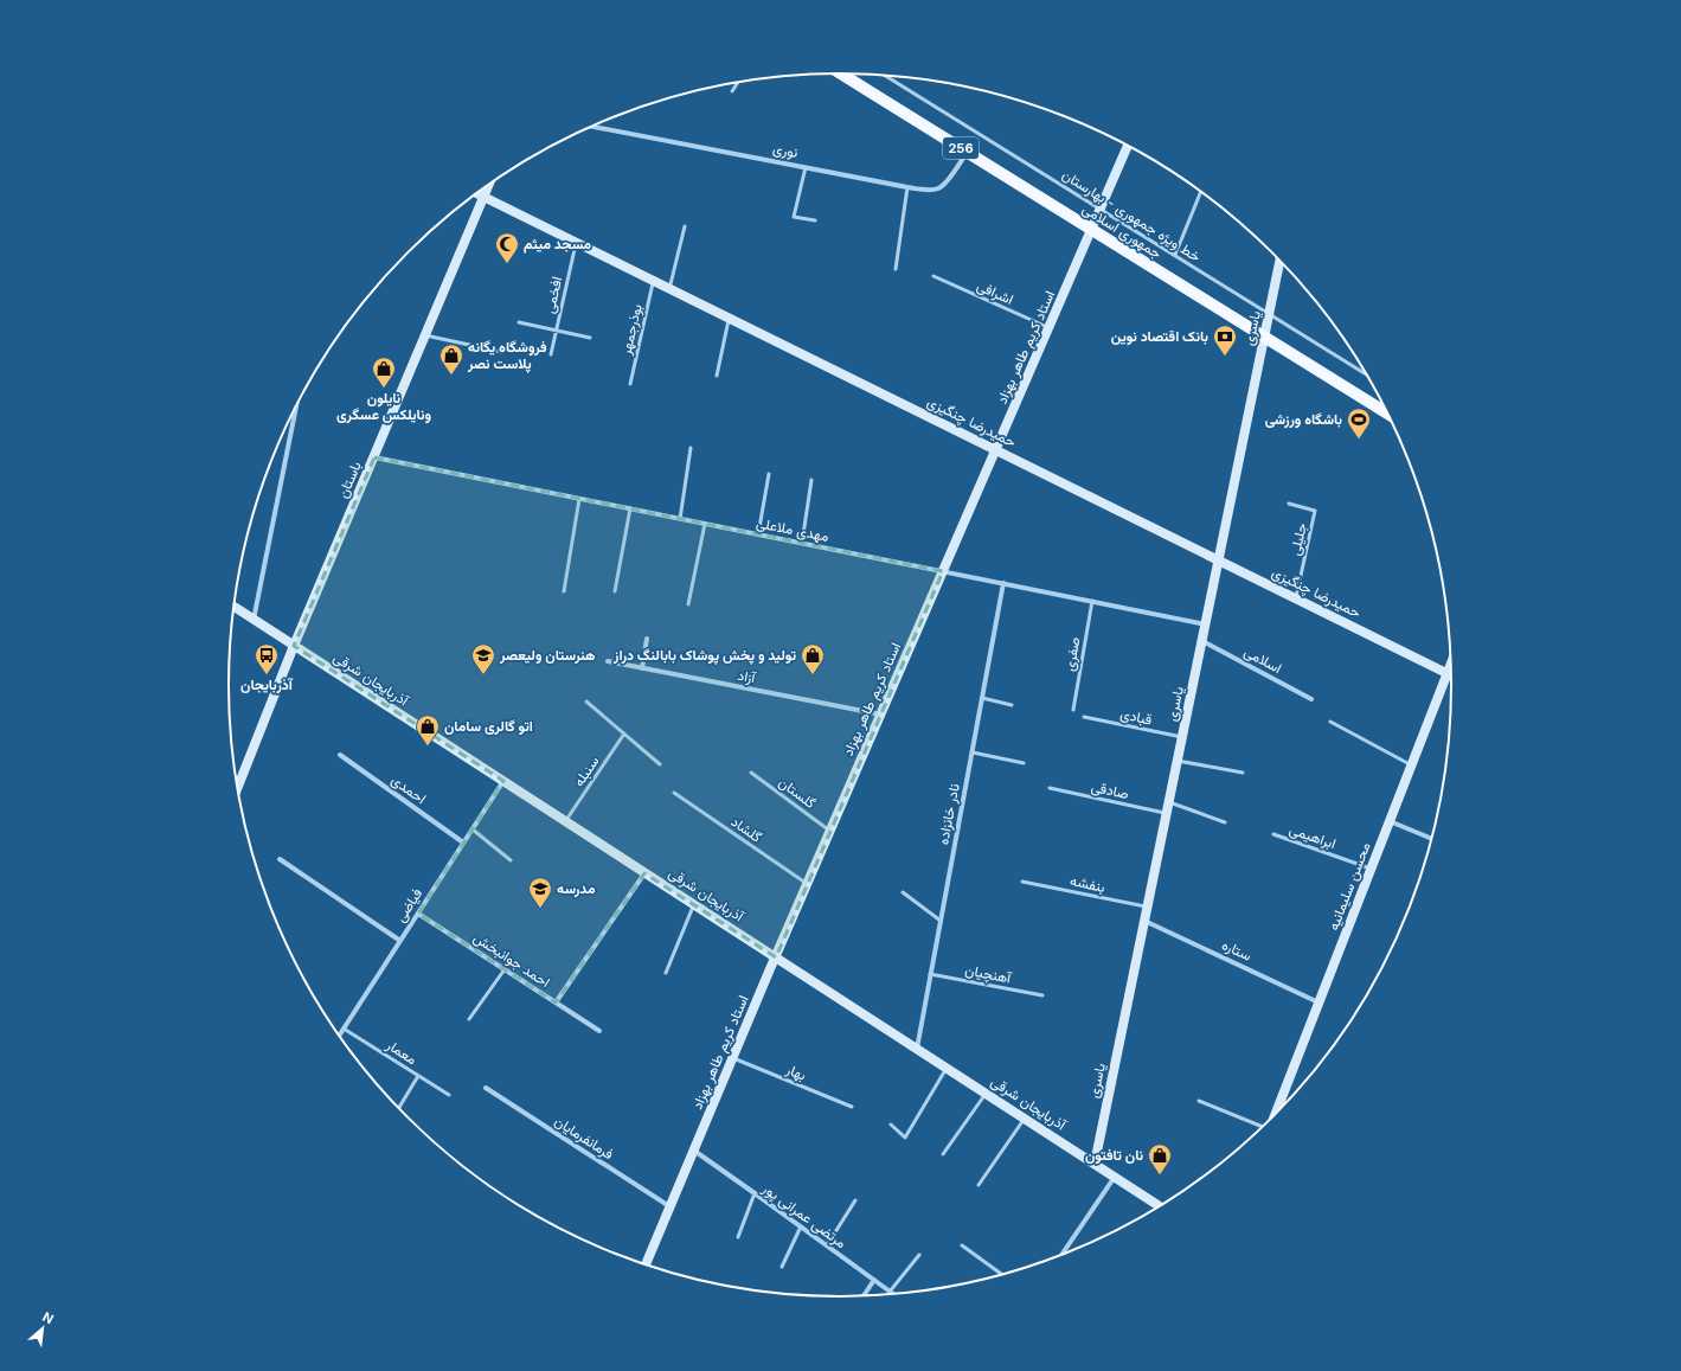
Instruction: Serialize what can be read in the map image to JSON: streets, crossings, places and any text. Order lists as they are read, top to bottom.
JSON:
{
  "streets": {
    "main road": ["256", "جمهوری اسلامی"],
    "street": [
      "نوری",
      "یاسری",
      "استاد کریم طاهر بهزاد",
      "حمیدرضا چنگیزی",
      "باستان",
      "مهدی ملاعلی",
      "اسلامی",
      "آزاد",
      "آذربایجان شرقی",
      "احمدی",
      "نادر خانزاده",
      "محسن سلیمانیه",
      "فیاضی",
      "ستاره",
      "احمد جوانبخش",
      "فرمانفرمایان",
      "مرتضی عمرانی پور"
    ],
    "lane": [
      "خط ویژه جمهوری - بهارستان",
      "اشرافی",
      "افخمی",
      "بوذرجمهر",
      "جلیلی",
      "صفری",
      "قبادی",
      "سنبله",
      "صادقی",
      "گلستان",
      "گلشاد",
      "ابراهیمی",
      "بنفشه",
      "آهنچیان",
      "معمار",
      "بهار"
    ]
  },
  "crossings": [
    ["نوری", "جمهوری اسلامی"],
    ["خط ویژه جمهوری - بهارستان", "یاسری"],
    ["خط ویژه جمهوری - بهارستان", "استاد کریم طاهر بهزاد"],
    ["جمهوری اسلامی", "یاسری"],
    ["جمهوری اسلامی", "استاد کریم طاهر بهزاد"],
    ["اشرافی", "استاد کریم طاهر بهزاد"],
    ["افخمی", "حمیدرضا چنگیزی"],
    ["یاسری", "حمیدرضا چنگیزی"],
    ["یاسری", "مهدی ملاعلی"],
    ["یاسری", "اسلامی"],
    ["یاسری", "آذربایجان شرقی"],
    ["یاسری", "قبادی"],
    ["یاسری", "صادقی"],
    ["یاسری", "بنفشه"],
    ["یاسری", "ستاره"],
    ["بوذرجمهر", "حمیدرضا چنگیزی"],
    ["استاد کریم طاهر بهزاد", "حمیدرضا چنگیزی"],
    ["استاد کریم طاهر بهزاد", "مهدی ملاعلی"],
    ["استاد کریم طاهر بهزاد", "آزاد"],
    ["استاد کریم طاهر بهزاد", "آذربایجان شرقی"],
    ["استاد کریم طاهر بهزاد", "گلستان"],
    ["استاد کریم طاهر بهزاد", "گلشاد"],
    ["استاد کریم طاهر بهزاد", "بهار"],
    ["استاد کریم طاهر بهزاد", "فرمانفرمایان"],
    ["استاد کریم طاهر بهزاد", "مرتضی عمرانی پور"],
    ["حمیدرضا چنگیزی", "باستان"],
    ["حمیدرضا چنگیزی", "جلیلی"],
    ["حمیدرضا چنگیزی", "محسن سلیمانیه"],
    ["باستان", "مهدی ملاعلی"],
    ["باستان", "آذربایجان شرقی"],
    ["مهدی ملاعلی", "صفری"],
    ["مهدی ملاعلی", "نادر خانزاده"],
    ["آذربایجان شرقی", "سنبله"],
    ["آذربایجان شرقی", "نادر خانزاده"],
    ["آذربایجان شرقی", "فیاضی"],
    ["آذربایجان شرقی", "احمد جوانبخش"],
    ["احمدی", "فیاضی"],
    ["نادر خانزاده", "آهنچیان"],
    ["ابراهیمی", "محسن سلیمانیه"],
    ["محسن سلیمانیه", "ستاره"],
    ["فیاضی", "احمد جوانبخش"],
    ["فیاضی", "معمار"]
  ],
  "places": {
    "mosque": ["مسجد میثم"],
    "bank": ["بانک اقتصاد نوین"],
    "shop": [
      "فروشگاه یگانه پلاست نصر",
      "نایلون ونایلکس عسگری",
      "تولید و پخش پوشاک بابالنگ دراز",
      "اتو گالری سامان",
      "نان تافتون"
    ],
    "sports": ["باشگاه ورزشی"],
    "bus stop": ["آذربایجان"],
    "school or university": ["هنرستان ولیعصر", "مدرسه"]
  },
  "north": "top right"
}
